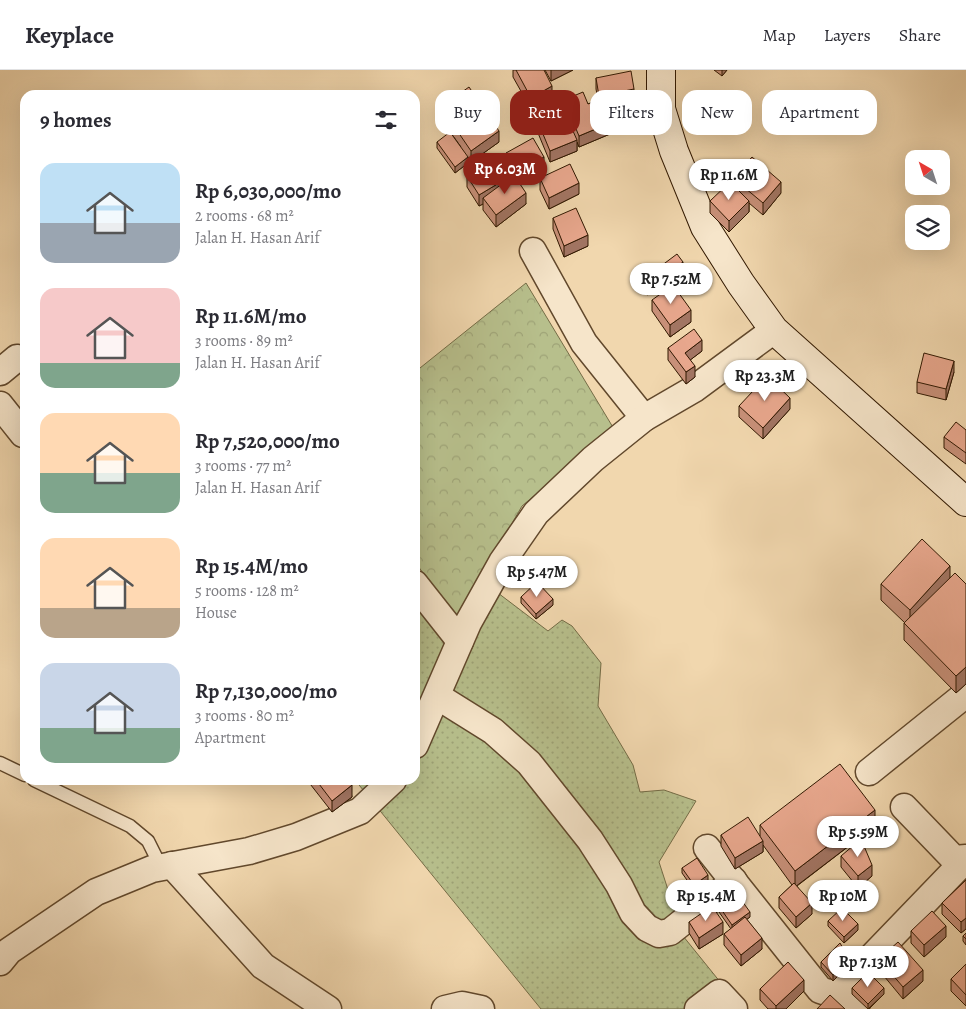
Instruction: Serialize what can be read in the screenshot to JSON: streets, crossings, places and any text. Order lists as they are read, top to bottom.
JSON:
{
  "north": "top left",
  "page": {
    "header": "Keyplace",
    "nav": ["Map", "Layers", "Share"],
    "chip": [
      "Buy",
      "Rent",
      "Filters",
      "New",
      "Apartment"
    ],
    "heading": "9 homes",
    "list": [
      {
        "name": "Rp 6,030,000/mo",
        "note": "2 rooms · 68 m² · Jalan H. Hasan Arif"
      },
      {
        "name": "Rp 11.6M/mo",
        "note": "3 rooms · 89 m² · Jalan H. Hasan Arif"
      },
      {
        "name": "Rp 7,520,000/mo",
        "note": "3 rooms · 77 m² · Jalan H. Hasan Arif"
      },
      {
        "name": "Rp 15.4M/mo",
        "note": "5 rooms · 128 m² · House"
      },
      {
        "name": "Rp 7,130,000/mo",
        "note": "3 rooms · 80 m² · Apartment"
      }
    ],
    "price": [
      "Rp 6.03M",
      "Rp 11.6M",
      "Rp 7.52M",
      "Rp 23.3M",
      "Rp 5.47M",
      "Rp 5.59M",
      "Rp 15.4M",
      "Rp 10M",
      "Rp 7.13M"
    ]
  }
}
